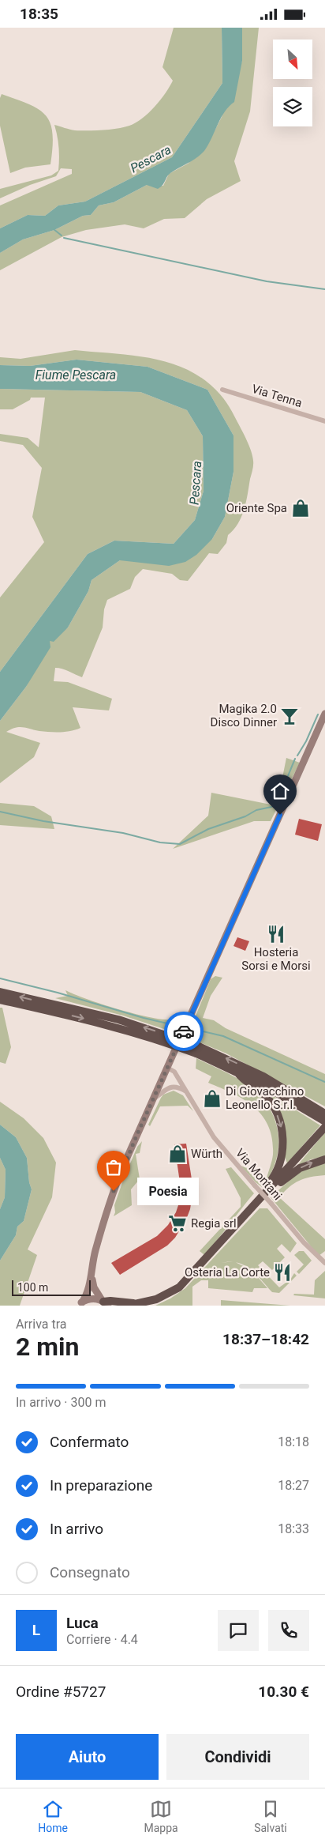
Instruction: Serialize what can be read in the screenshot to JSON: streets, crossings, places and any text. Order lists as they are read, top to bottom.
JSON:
{
  "streets": {
    "street": ["Via Tenna", "Via Montani"]
  },
  "water": ["Pescara", "Fiume Pescara"],
  "places": {
    "shop": ["Oriente Spa", "Di Giovacchino Leonello S.r.l.", "Würth"],
    "bar": ["Magika 2.0 Disco Dinner"],
    "restaurant": ["Hosteria Sorsi e Morsi", "Osteria La Corte"],
    "other": ["Poesia"],
    "supermarket": ["Regia srl"]
  },
  "scale_bar": "100 m",
  "north": "bottom right",
  "page": {
    "status": "18:35",
    "bubble": "Poesia",
    "scale": "100 m",
    "heading": ["2 min", "Arriva tra", "18:37–18:42"],
    "panel": [
      "Luca",
      "Corriere · 4.4",
      "Ordine #5727",
      "10.30 €"
    ],
    "bar": "In arrivo · 300 m",
    "list": [
      ["Confermato", "18:18"],
      ["In preparazione", "18:27"],
      ["In arrivo", "18:33"],
      "Consegnato"
    ],
    "round": "L",
    "buttons": ["Aiuto", "Condividi"],
    "tabs": ["Home", "Mappa", "Salvati"]
  }
}
